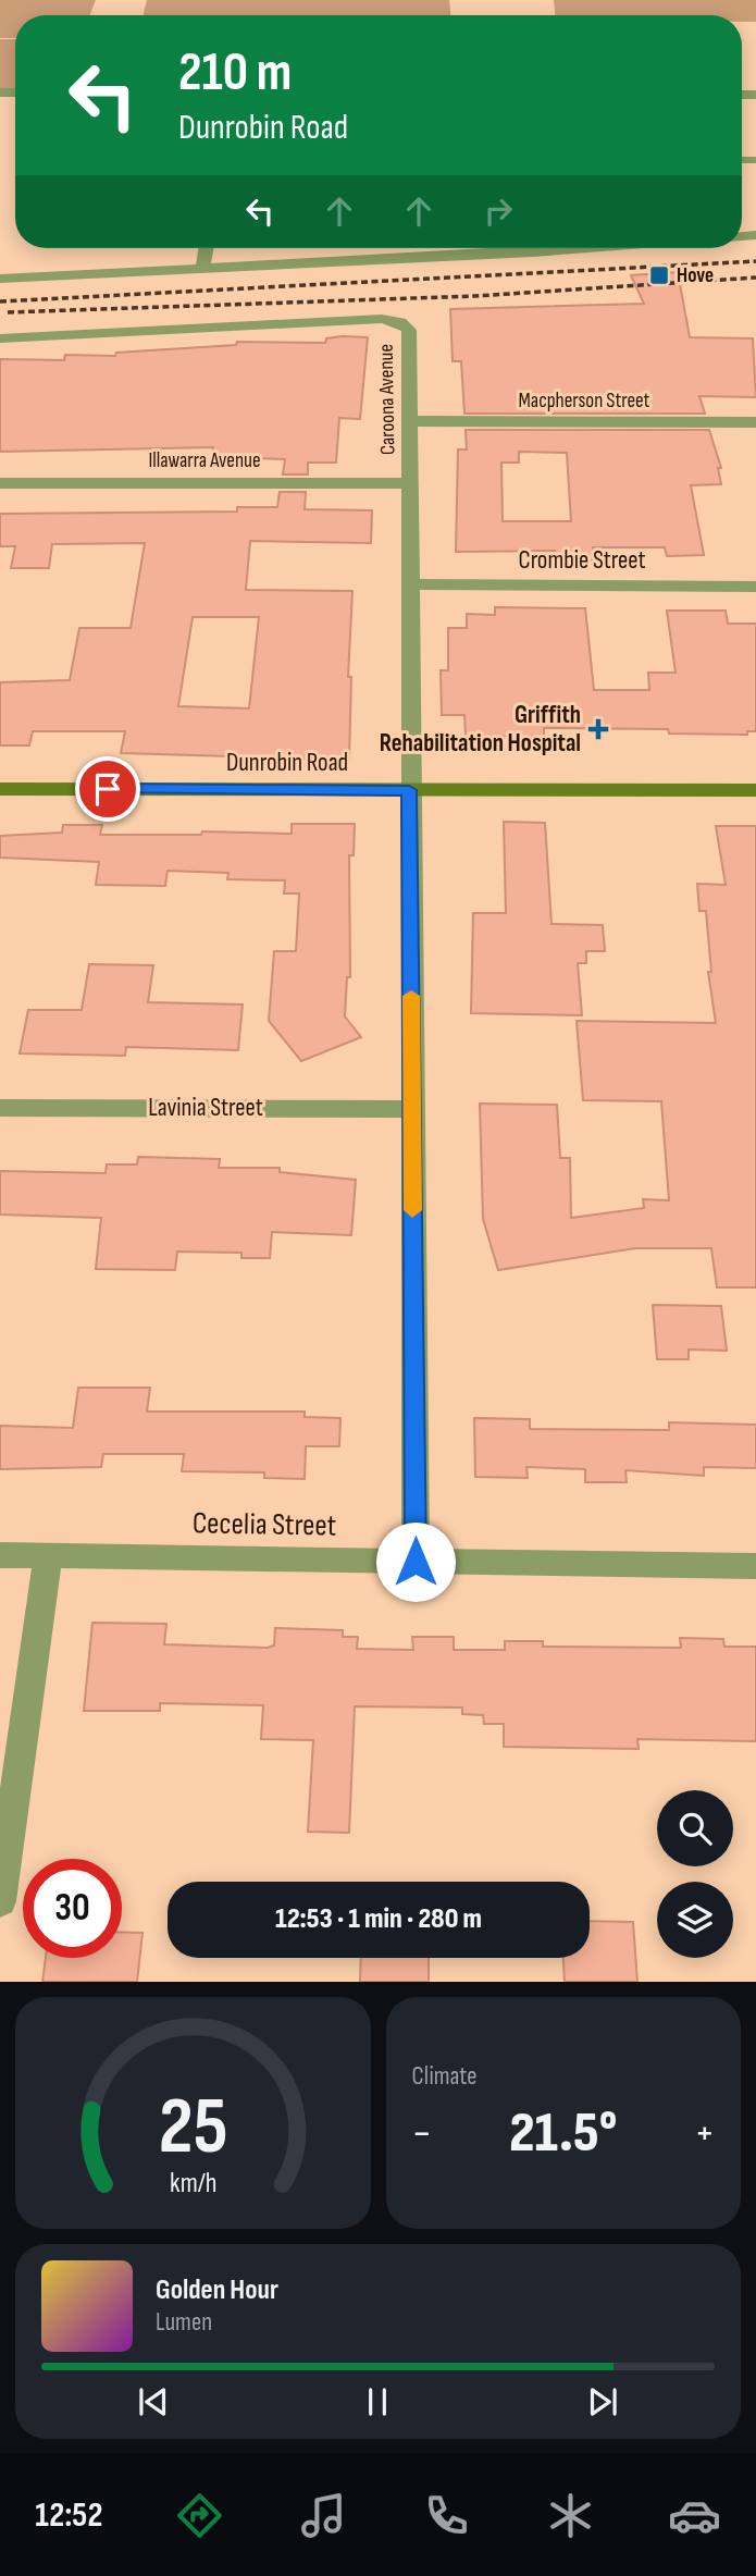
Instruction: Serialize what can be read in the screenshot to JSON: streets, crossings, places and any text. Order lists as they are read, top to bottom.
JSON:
{
  "streets": {
    "street": [
      "Caroona Avenue",
      "Macpherson Street",
      "Illawarra Avenue",
      "Crombie Street",
      "Dunrobin Road",
      "Lavinia Street",
      "Cecelia Street"
    ]
  },
  "crossings": [
    ["Caroona Avenue", "Macpherson Street"],
    ["Caroona Avenue", "Illawarra Avenue"],
    ["Caroona Avenue", "Crombie Street"],
    ["Caroona Avenue", "Dunrobin Road"],
    ["Caroona Avenue", "Lavinia Street"],
    ["Caroona Avenue", "Cecelia Street"]
  ],
  "places": {
    "transit": ["Hove"],
    "health": ["Griffith Rehabilitation Hospital"]
  },
  "page": {
    "turn": ["210 m", "Dunrobin Road"],
    "limit": "30",
    "trip": "12:53 · 1 min · 280 m",
    "tile": "Climate",
    "heat": ["−", "21.5°", "+"],
    "song": ["Golden Hour", "Lumen"],
    "tabs": "12:52",
    "gauge": ["25", "km/h"]
  }
}
